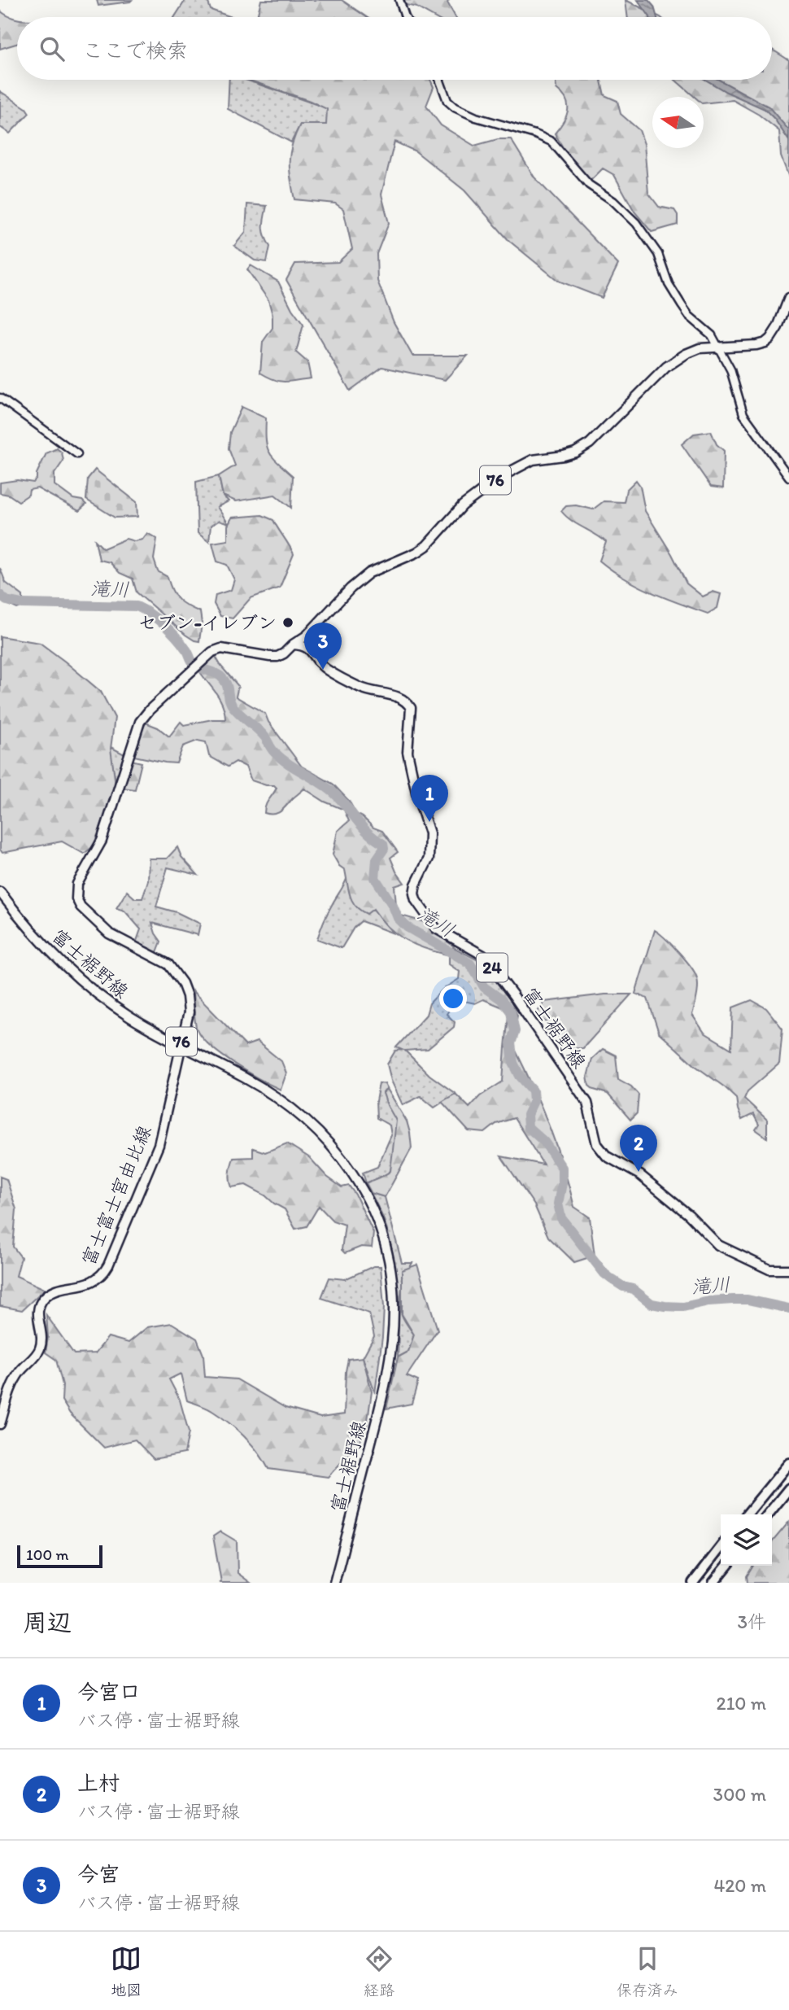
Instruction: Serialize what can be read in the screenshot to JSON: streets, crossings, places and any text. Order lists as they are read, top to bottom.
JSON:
{
  "streets": {
    "main road": [
      "76",
      "富士裾野線",
      "24",
      "富士富士宮由比線"
    ]
  },
  "crossings": [
    ["富士裾野線", "富士富士宮由比線"]
  ],
  "water": ["滝川"],
  "places": ["セブン-イレブン"],
  "scale_bar": "100 m",
  "north": "left",
  "page": {
    "search": "ここで検索",
    "pins": ["3", "1", "2"],
    "scale": "100 m",
    "heading": ["周辺", "3件"],
    "list": [
      {
        "mark": "1",
        "name": "今宮口",
        "note": "バス停 · 富士裾野線",
        "value": "210 m"
      },
      {
        "mark": "2",
        "name": "上村",
        "note": "バス停 · 富士裾野線",
        "value": "300 m"
      },
      {
        "mark": "3",
        "name": "今宮",
        "note": "バス停 · 富士裾野線",
        "value": "420 m"
      }
    ],
    "nav": ["地図", "経路", "保存済み"]
  }
}
